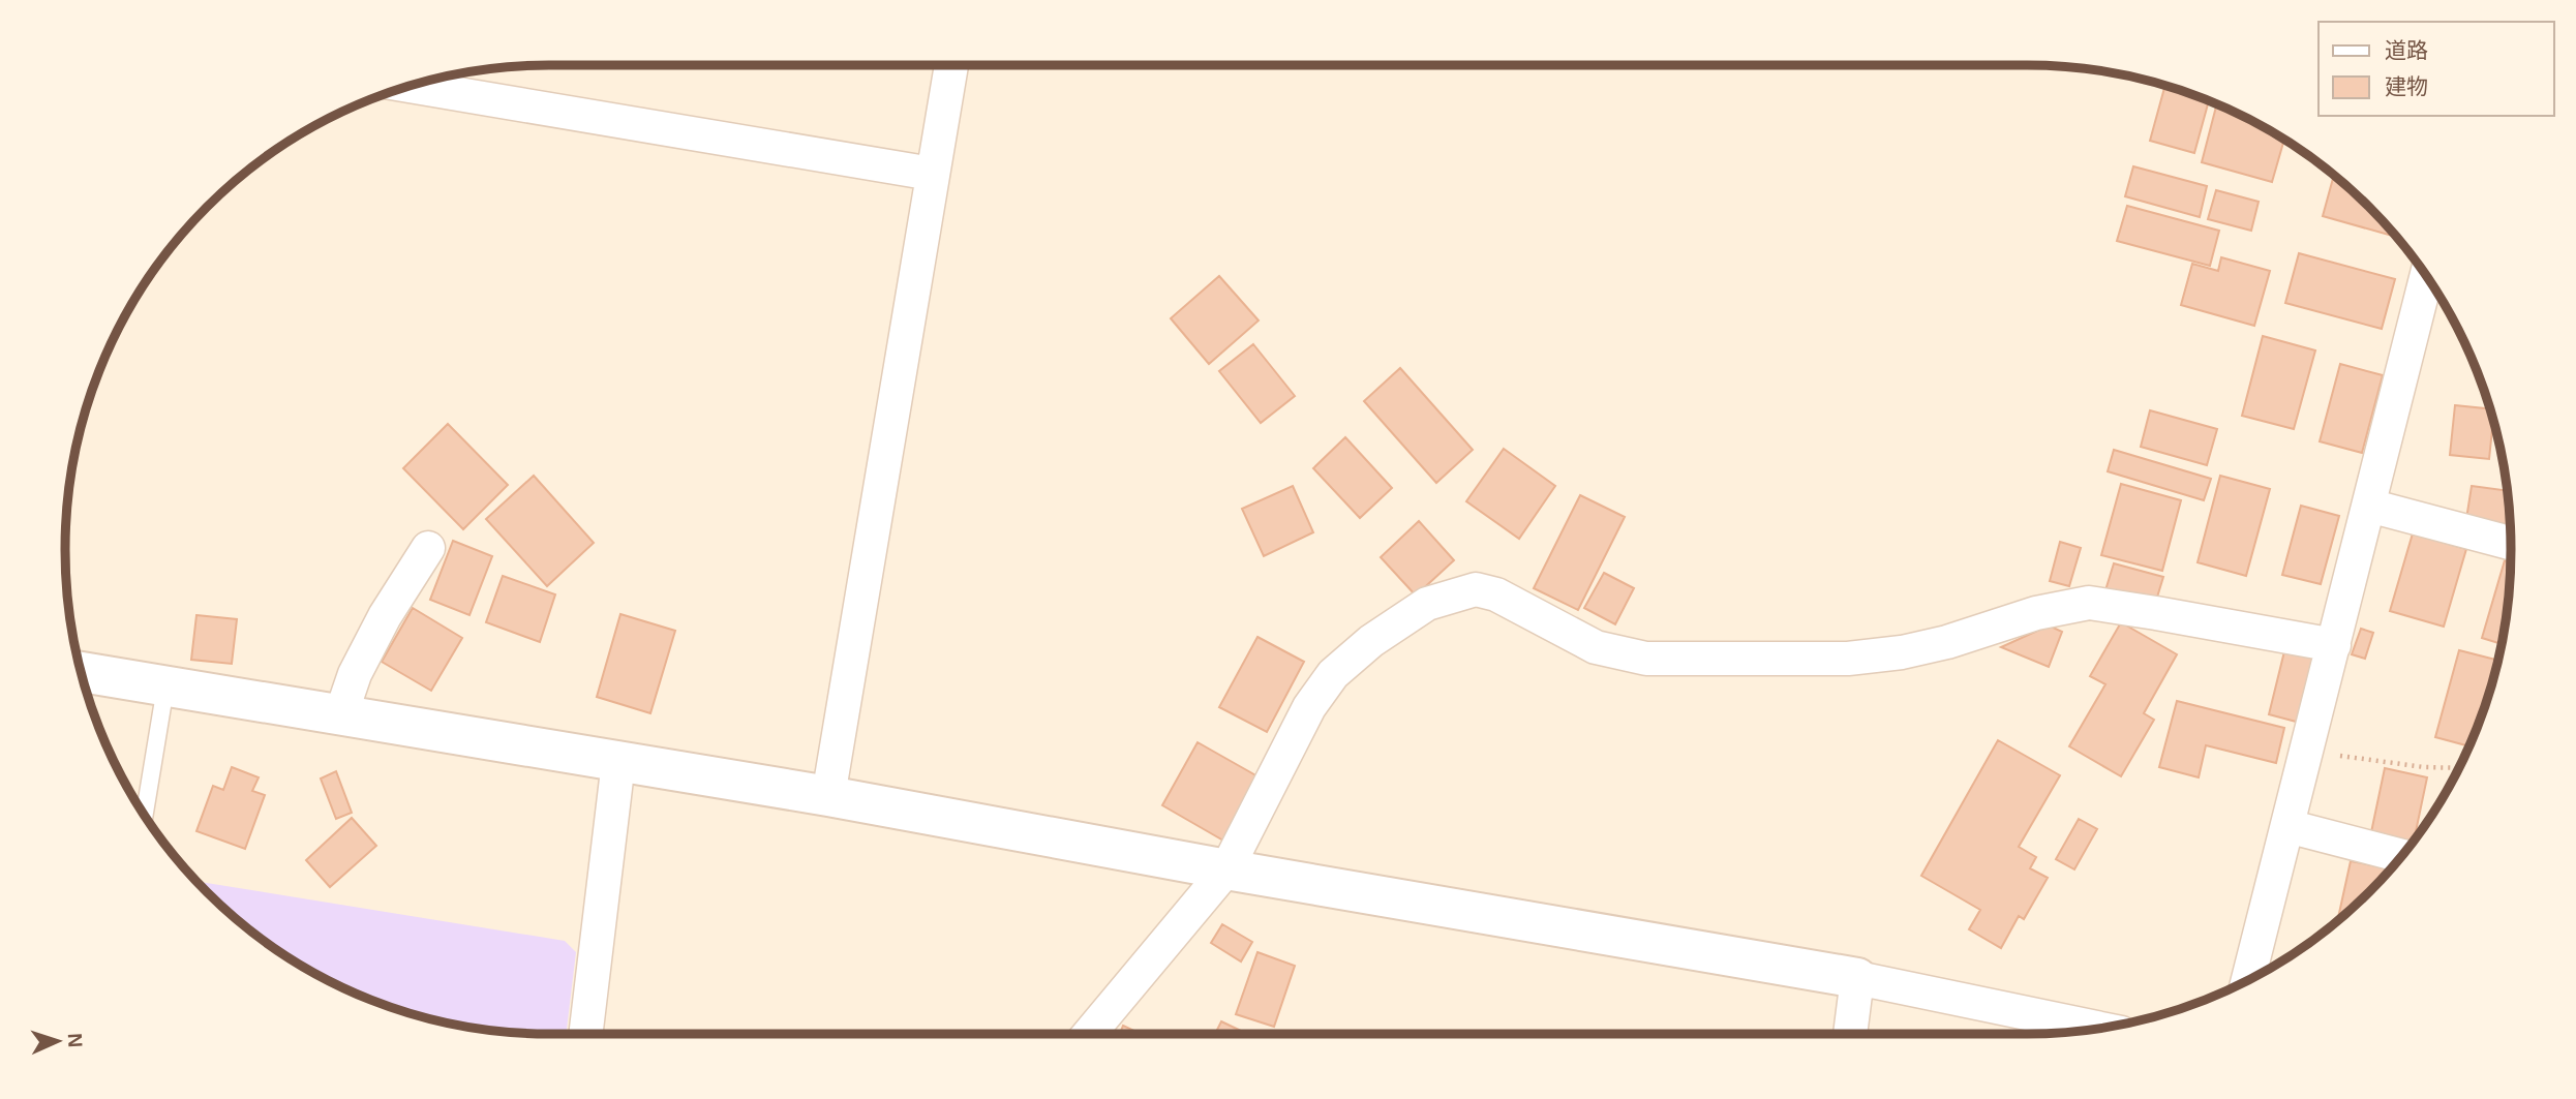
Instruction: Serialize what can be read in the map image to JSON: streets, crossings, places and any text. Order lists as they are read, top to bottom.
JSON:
{
  "legend": ["道路", "建物"],
  "north": "right"
}
